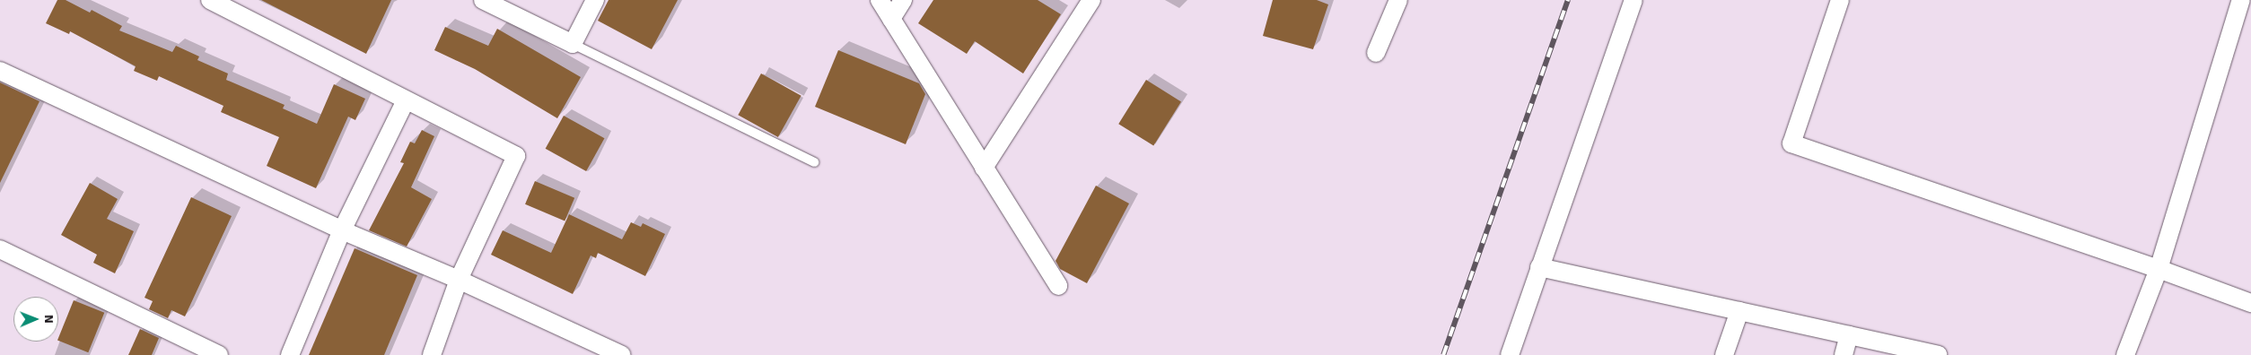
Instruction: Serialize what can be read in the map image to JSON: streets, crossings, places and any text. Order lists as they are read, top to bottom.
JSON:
{
  "north": "right"
}
